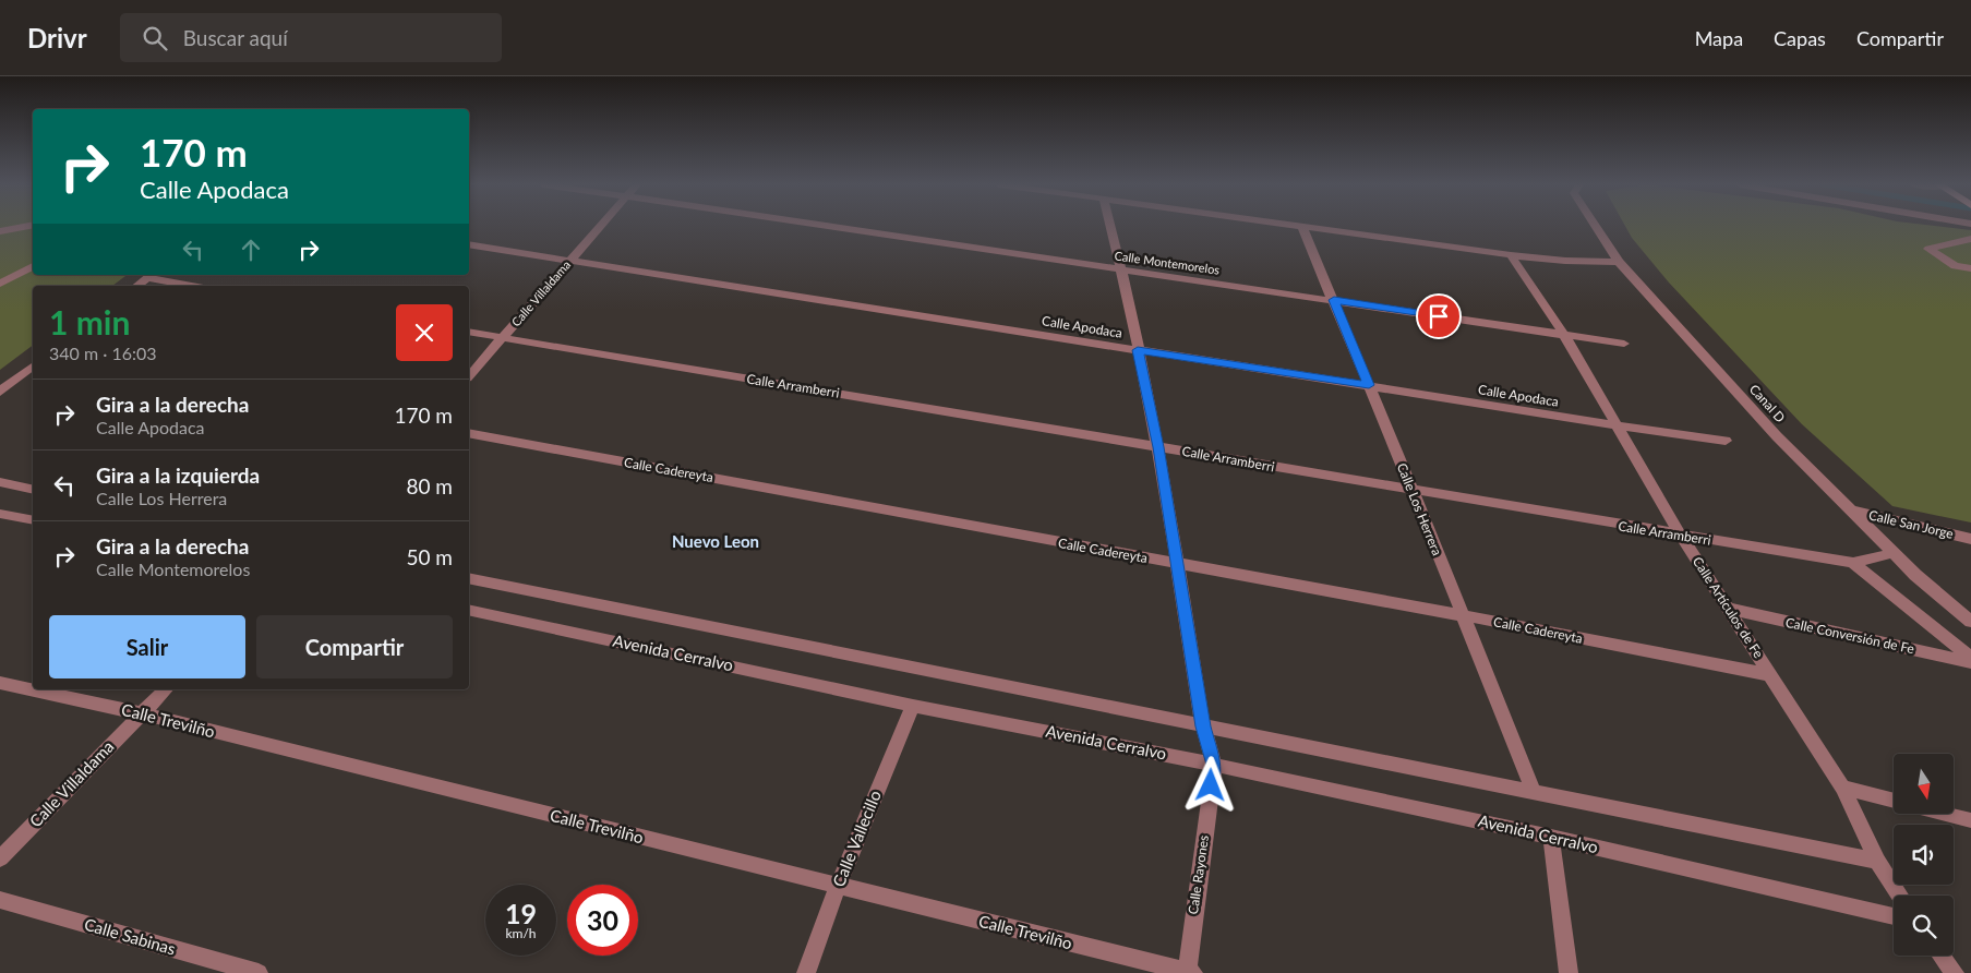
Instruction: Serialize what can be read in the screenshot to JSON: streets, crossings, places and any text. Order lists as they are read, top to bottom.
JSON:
{
  "streets": {
    "street": [
      "Calle Montemorelos",
      "Calle Villaldama",
      "Calle Apodaca",
      "Calle Arramberri",
      "Canal D",
      "Calle Cadereyta",
      "Calle Los Herrera",
      "Calle San Jorge",
      "Calle Artículos de Fe",
      "Calle Conversión de Fe",
      "Avenida Cerralvo",
      "Calle Trevilño",
      "Calle Vallecillo",
      "Calle Rayones",
      "Calle Sabinas"
    ]
  },
  "crossings": [
    ["Calle Montemorelos", "Calle Los Herrera"],
    ["Calle Montemorelos", "Calle Artículos de Fe"],
    ["Calle Montemorelos", "Calle Rayones"],
    ["Calle Villaldama", "Calle Apodaca"],
    ["Calle Villaldama", "Calle Arramberri"],
    ["Calle Villaldama", "Calle Trevilño"],
    ["Calle Apodaca", "Calle Los Herrera"],
    ["Calle Apodaca", "Calle Artículos de Fe"],
    ["Calle Apodaca", "Calle Rayones"],
    ["Calle Arramberri", "Canal D"],
    ["Calle Arramberri", "Calle Los Herrera"],
    ["Calle Arramberri", "Calle Artículos de Fe"],
    ["Calle Arramberri", "Calle Rayones"],
    ["Canal D", "Calle San Jorge"],
    ["Calle Cadereyta", "Calle Los Herrera"],
    ["Calle Cadereyta", "Calle Artículos de Fe"],
    ["Calle Cadereyta", "Calle Rayones"],
    ["Calle Artículos de Fe", "Calle Conversión de Fe"],
    ["Avenida Cerralvo", "Calle Vallecillo"],
    ["Avenida Cerralvo", "Calle Rayones"],
    ["Calle Trevilño", "Calle Vallecillo"],
    ["Calle Trevilño", "Calle Rayones"]
  ],
  "districts": ["Nuevo Leon"],
  "north": "bottom",
  "page": {
    "header": "Drivr",
    "search": "Buscar aquí",
    "nav": ["Mapa", "Capas", "Compartir"],
    "turn": ["170 m", "Calle Apodaca"],
    "heading": ["1 min", "340 m · 16:03"],
    "list": [
      {
        "name": "Gira a la derecha",
        "note": "Calle Apodaca",
        "value": "170 m"
      },
      {
        "name": "Gira a la izquierda",
        "note": "Calle Los Herrera",
        "value": "80 m"
      },
      {
        "name": "Gira a la derecha",
        "note": "Calle Montemorelos",
        "value": "50 m"
      }
    ],
    "buttons": ["Salir", "Compartir"],
    "speed": "19 km/h",
    "limit": "30"
  }
}
